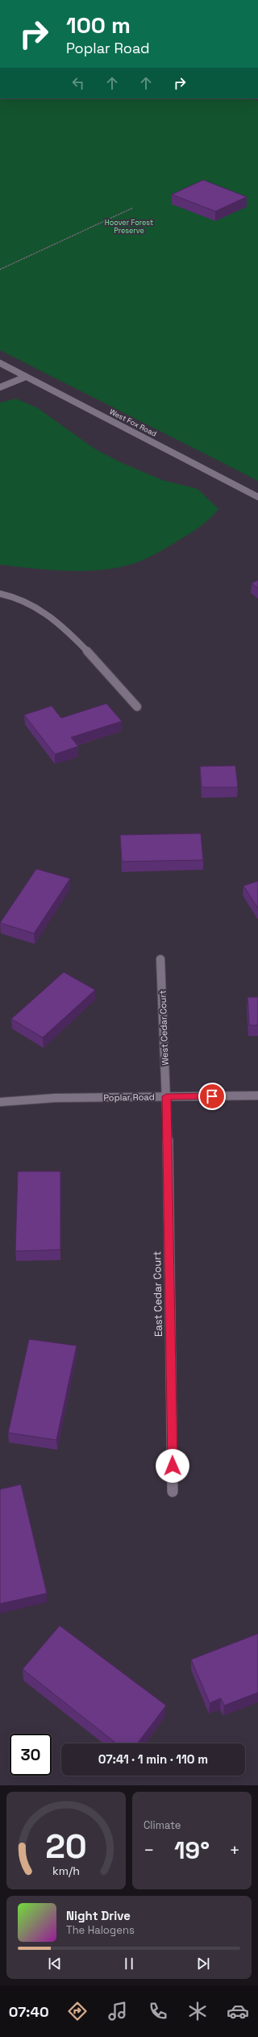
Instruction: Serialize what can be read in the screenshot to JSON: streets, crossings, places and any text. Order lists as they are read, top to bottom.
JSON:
{
  "streets": {
    "street": [
      "West Fox Road",
      "West Cedar Court",
      "Poplar Road",
      "East Cedar Court"
    ]
  },
  "crossings": [
    ["West Cedar Court", "Poplar Road"],
    ["West Cedar Court", "East Cedar Court"],
    ["Poplar Road", "East Cedar Court"]
  ],
  "parks": ["Hoover Forest Preserve"],
  "page": {
    "turn": ["100 m", "Poplar Road"],
    "limit": "30",
    "trip": "07:41 · 1 min · 110 m",
    "tile": "Climate",
    "heat": ["−", "19°", "+"],
    "song": ["Night Drive", "The Halogens"],
    "tabs": "07:40",
    "gauge": ["20", "km/h"]
  }
}
